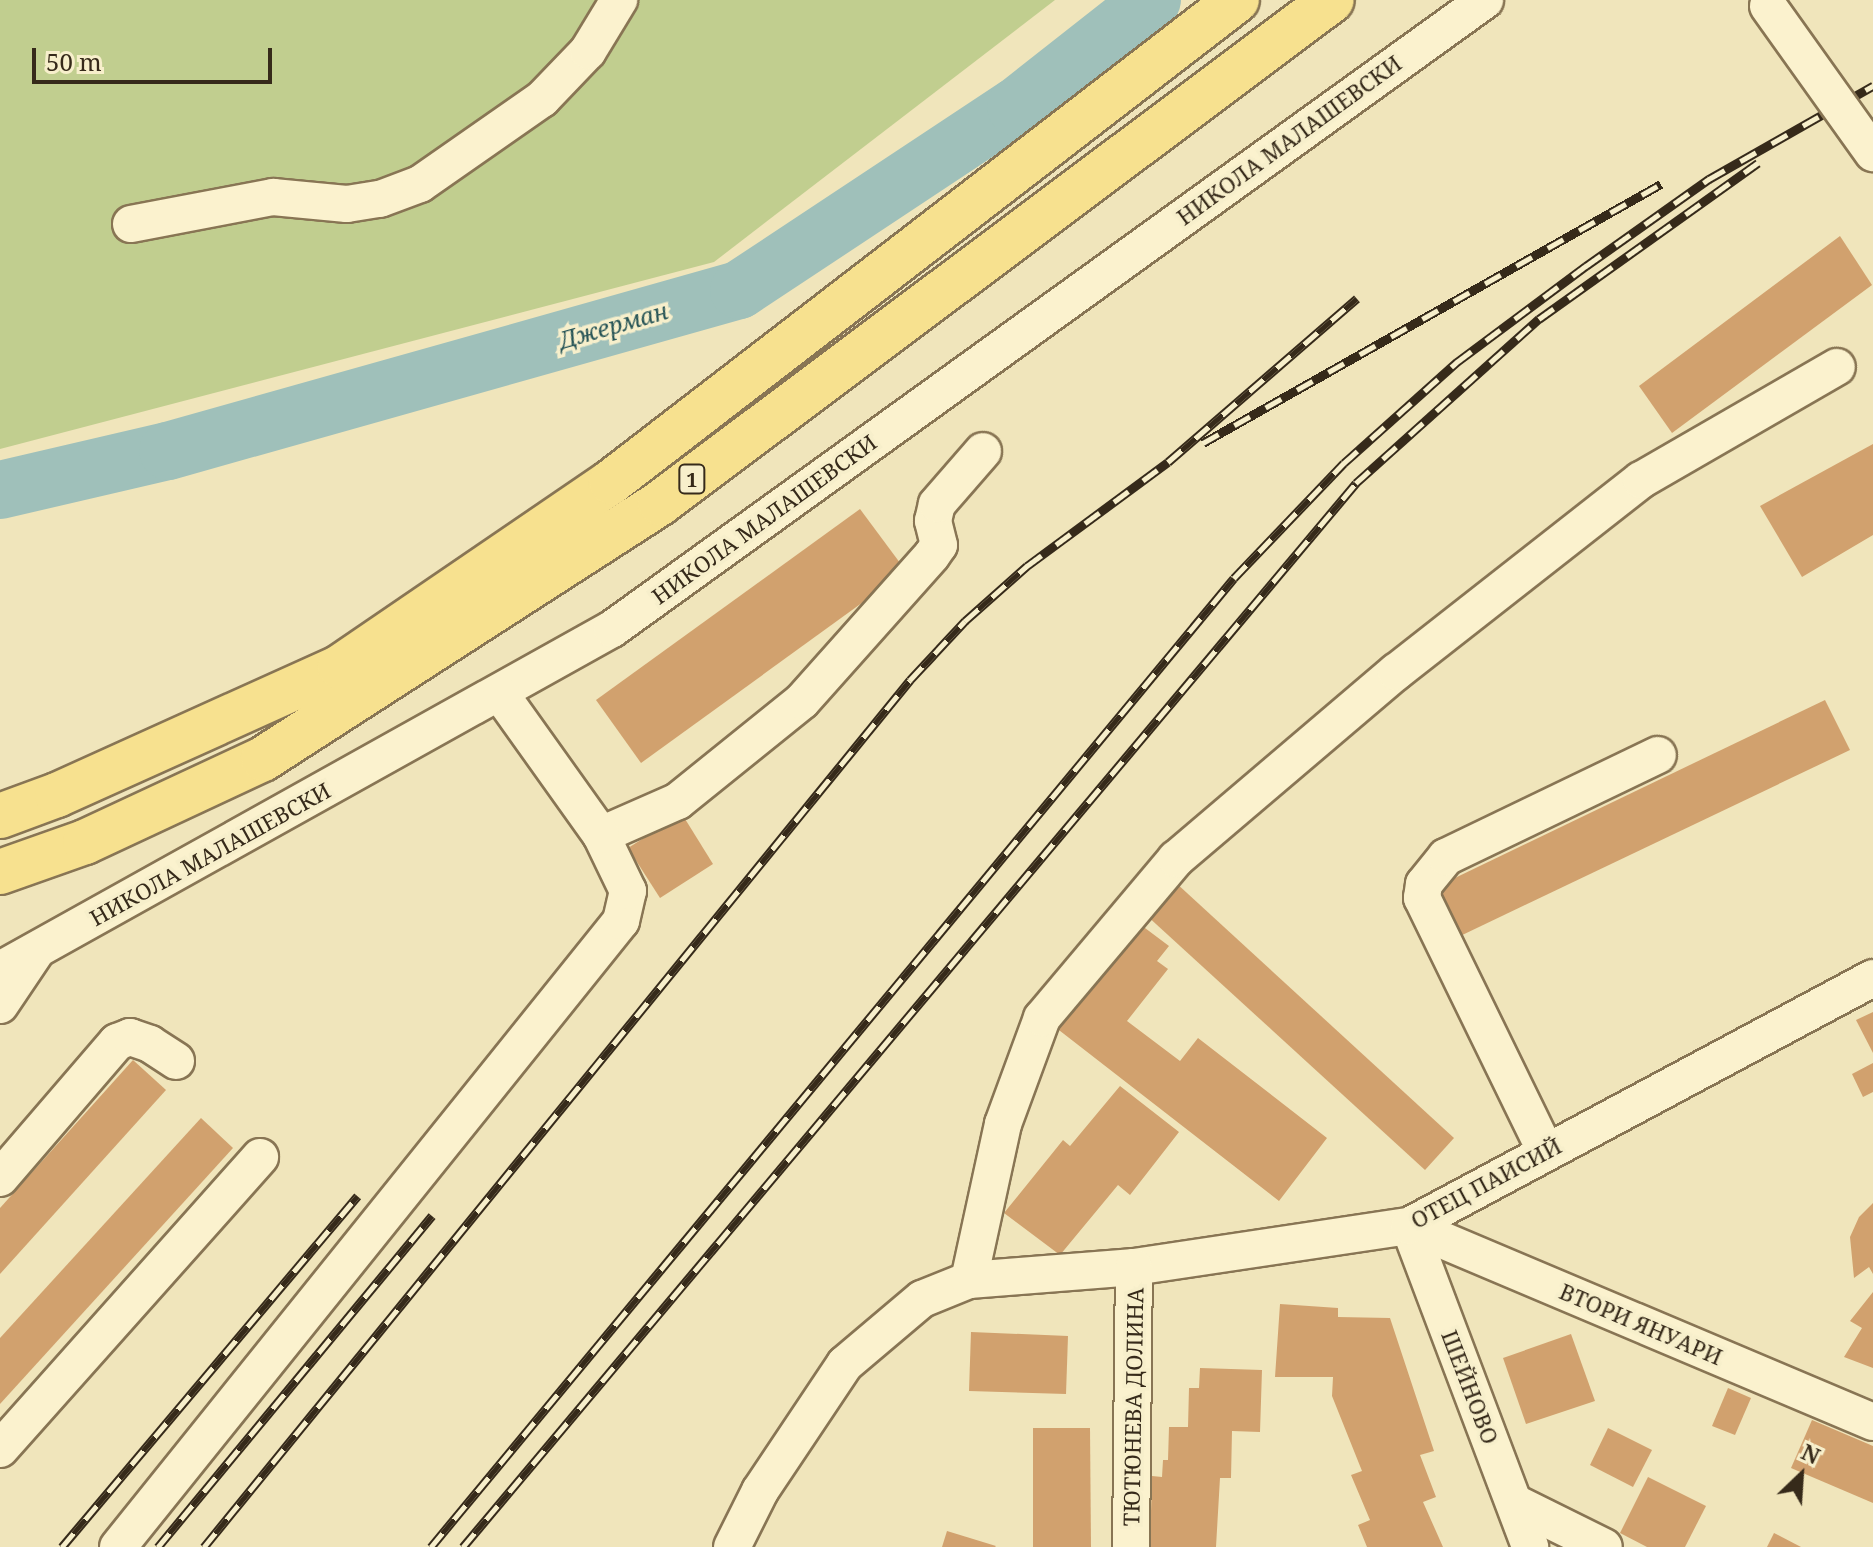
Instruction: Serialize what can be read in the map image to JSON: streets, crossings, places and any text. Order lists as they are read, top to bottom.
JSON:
{
  "streets": {
    "main road": ["1"],
    "street": [
      "НИКОЛА МАЛАШЕВСКИ",
      "ОТЕЦ ПАИСИЙ",
      "ВТОРИ ЯНУАРИ",
      "ШЕЙНОВО",
      "ТЮТЮНЕВА ДОЛИНА"
    ]
  },
  "crossings": [
    ["ОТЕЦ ПАИСИЙ", "ВТОРИ ЯНУАРИ"],
    ["ОТЕЦ ПАИСИЙ", "ШЕЙНОВО"],
    ["ОТЕЦ ПАИСИЙ", "ТЮТЮНЕВА ДОЛИНА"],
    ["ВТОРИ ЯНУАРИ", "ШЕЙНОВО"]
  ],
  "water": ["Джерман"],
  "scale_bar": "50 m",
  "north": "top right"
}
